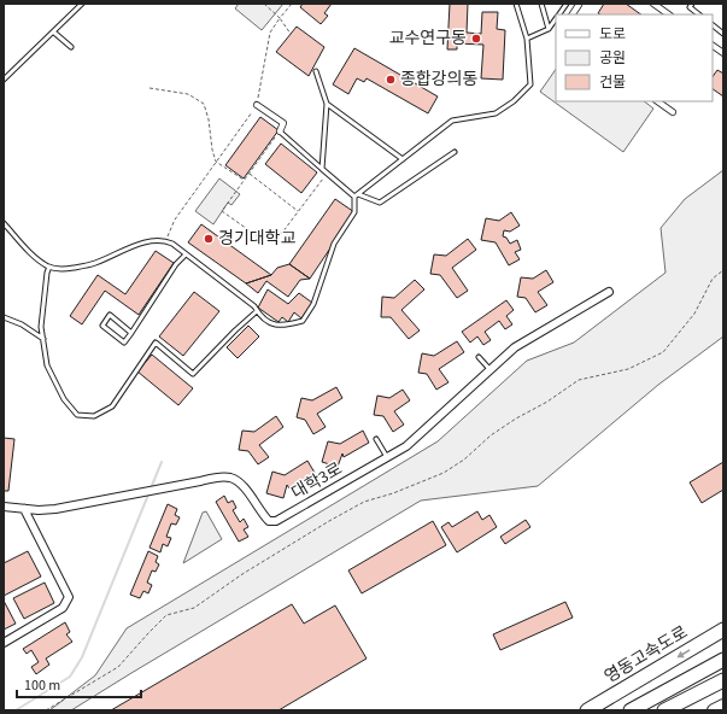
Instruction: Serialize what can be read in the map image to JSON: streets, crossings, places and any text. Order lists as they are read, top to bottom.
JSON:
{
  "streets": {
    "highway": ["영동고속도로"],
    "street": ["대학3로"]
  },
  "places": ["교수연구동", "종합강의동", "경기대학교"],
  "legend": ["도로", "공원", "건물"],
  "scale_bar": "100 m"
}
